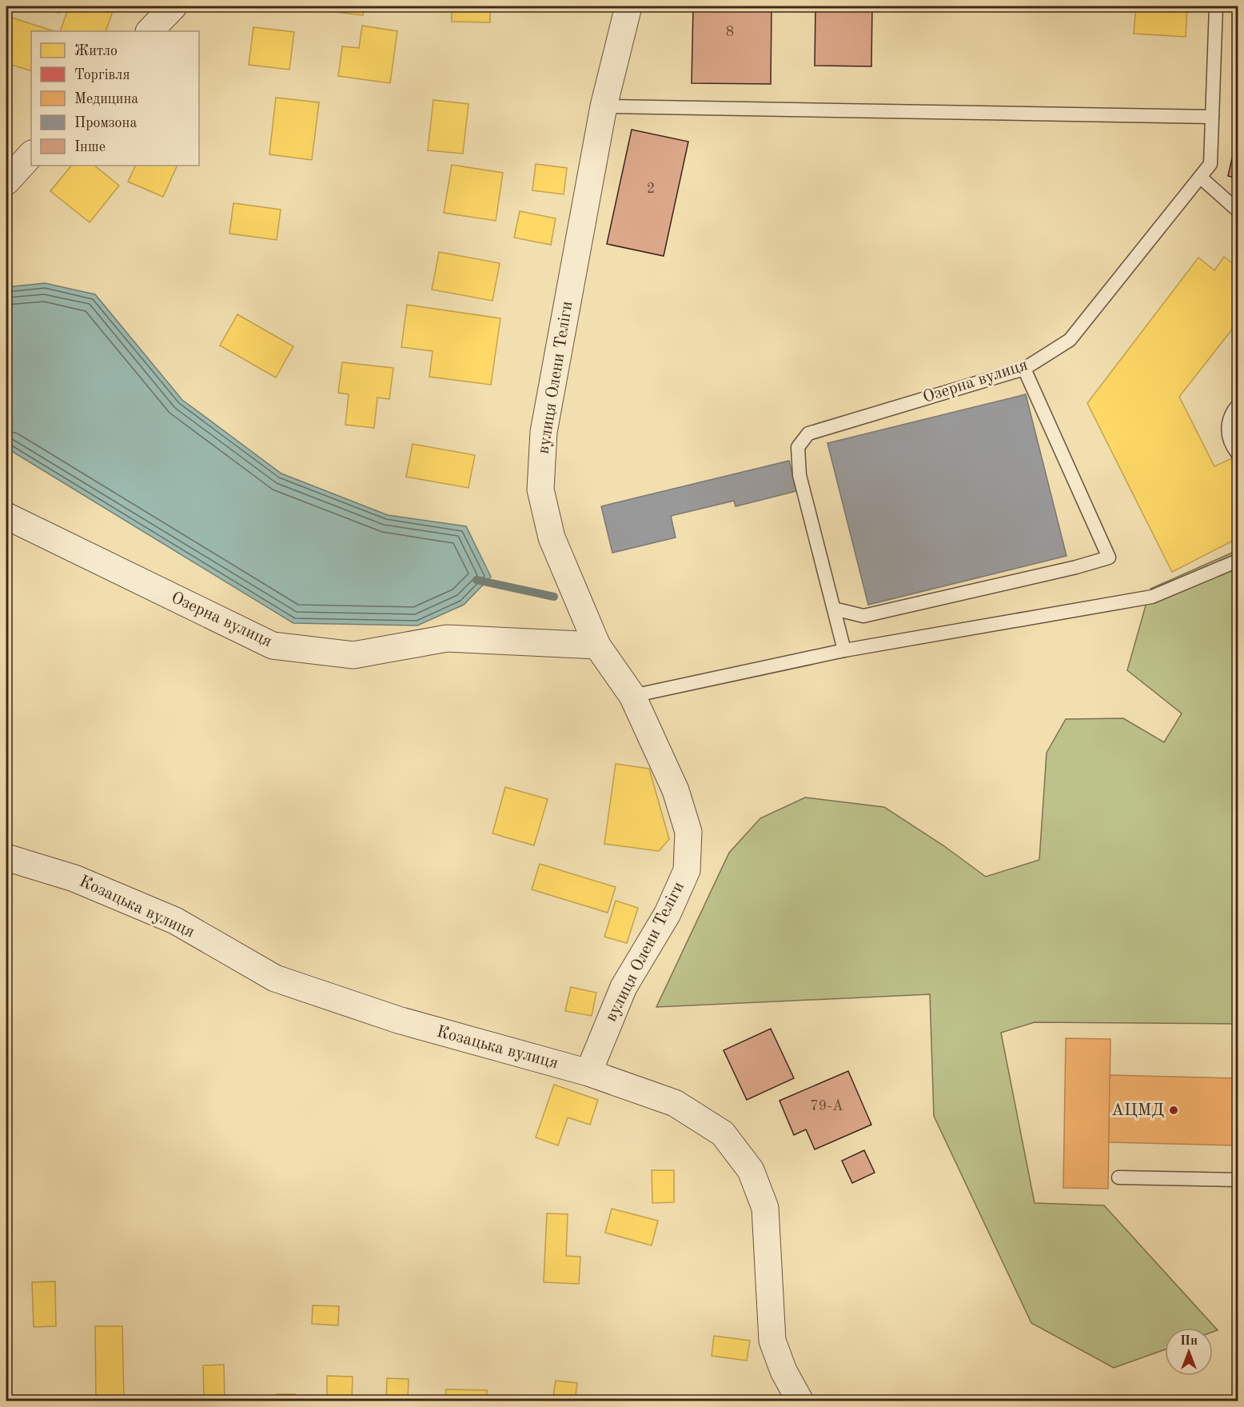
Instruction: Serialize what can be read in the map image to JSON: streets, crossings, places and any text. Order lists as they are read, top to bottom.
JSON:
{
  "streets": {
    "street": ["вулиця Олени Теліги", "Озерна вулиця", "Козацька вулиця"]
  },
  "crossings": [
    ["вулиця Олени Теліги", "Озерна вулиця"],
    ["вулиця Олени Теліги", "Козацька вулиця"]
  ],
  "places": ["АЦМД"],
  "house_numbers": ["8", "2", "79-А"],
  "legend": [
    "Житло",
    "Торгівля",
    "Медицина",
    "Промзона",
    "Інше"
  ],
  "north": "top"
}
